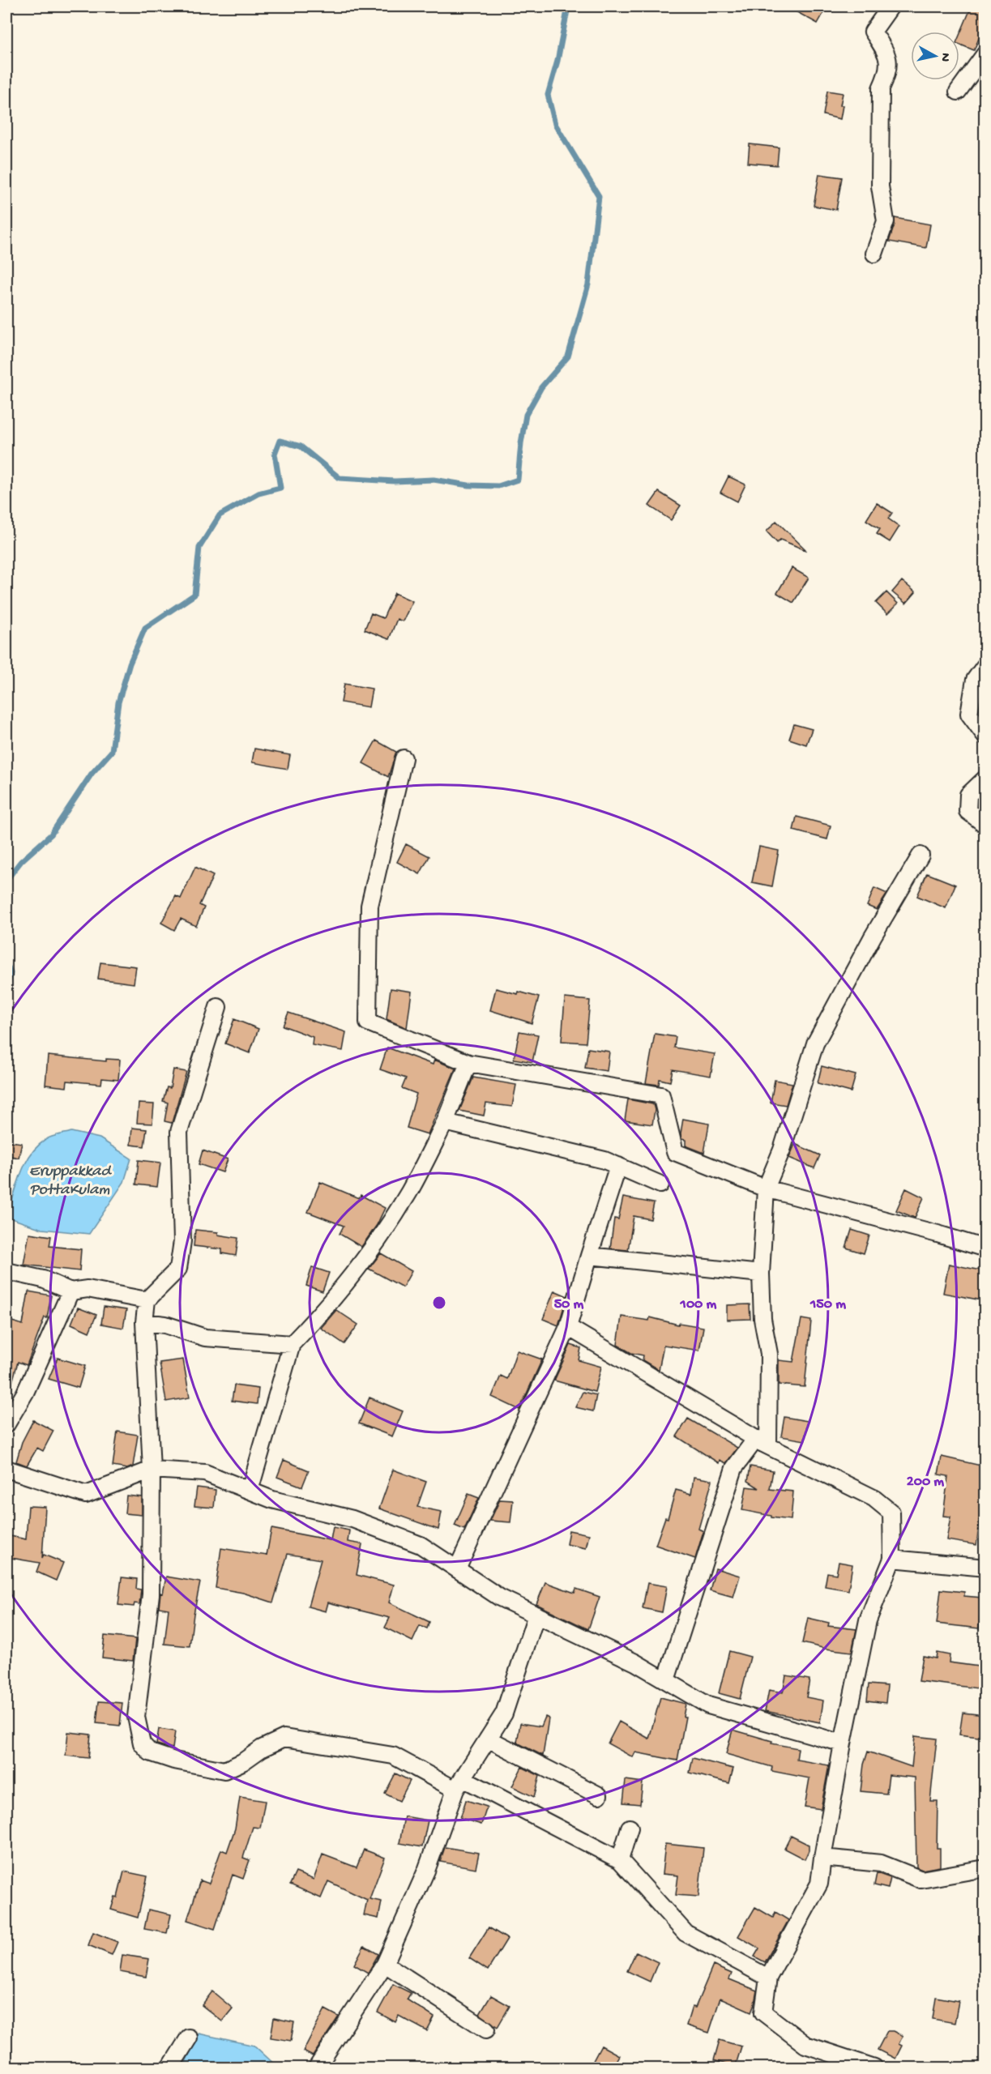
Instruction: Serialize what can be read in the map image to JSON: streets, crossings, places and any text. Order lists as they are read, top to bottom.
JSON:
{
  "water": ["Eruppakkad PottaKulam"],
  "north": "right",
  "rings": [
    "50 m",
    "100 m",
    "150 m",
    "200 m"
  ]
}
